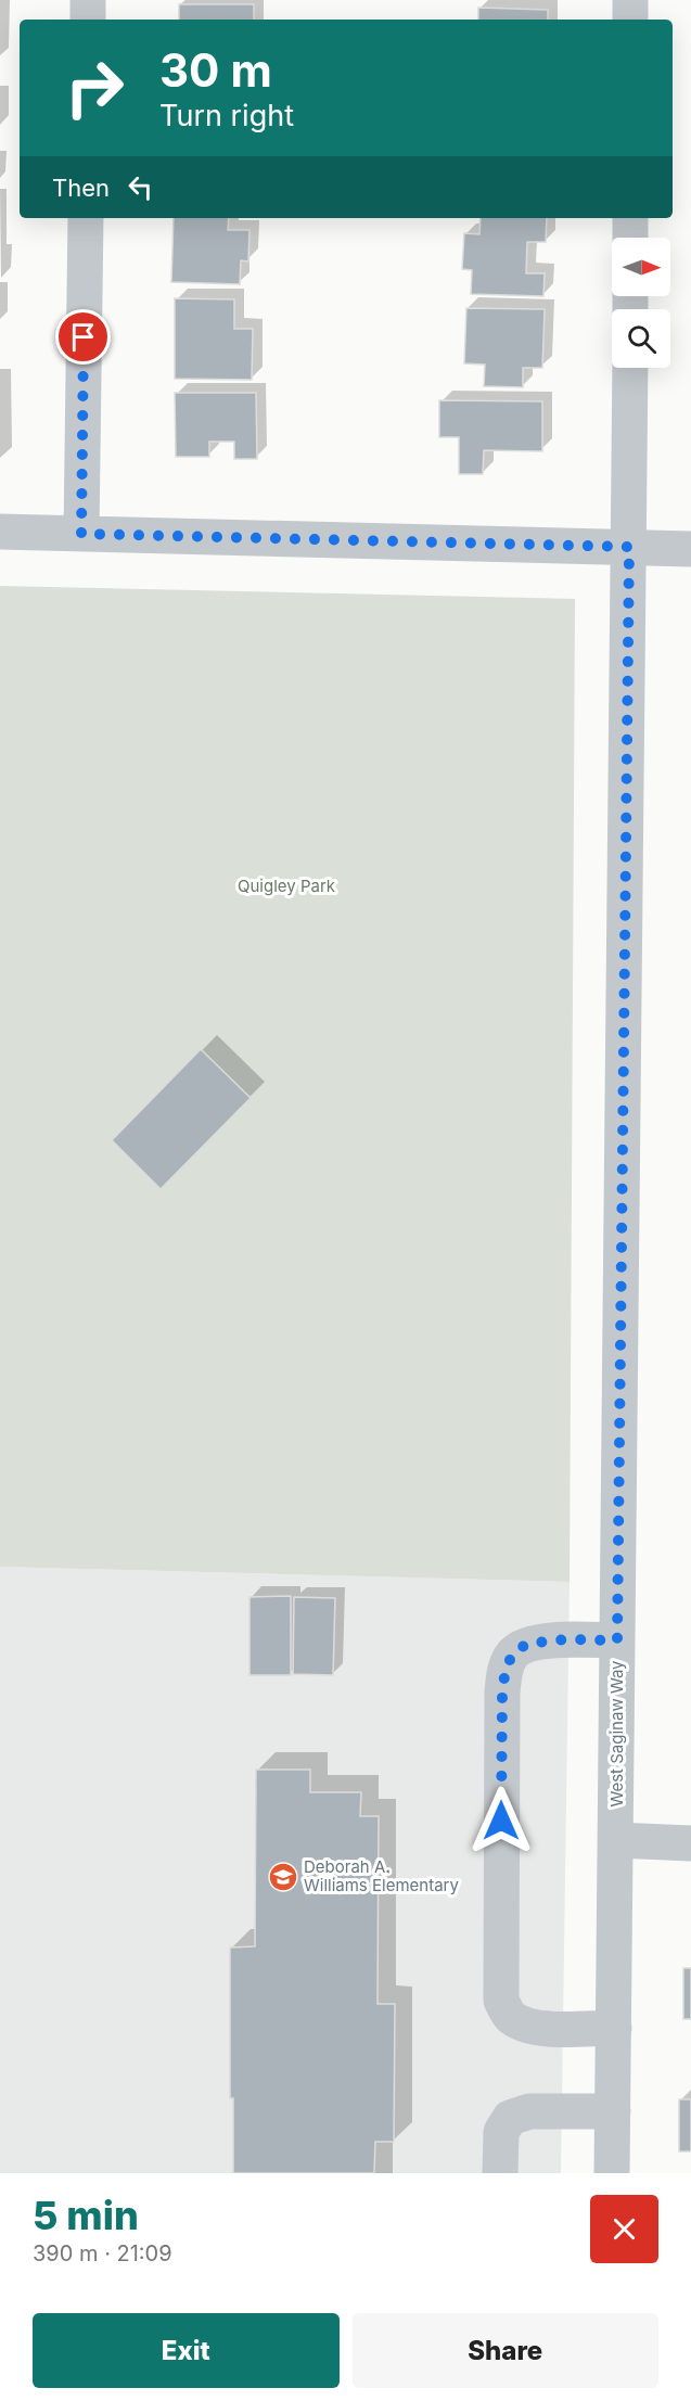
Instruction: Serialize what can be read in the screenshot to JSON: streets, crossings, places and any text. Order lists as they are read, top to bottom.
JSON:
{
  "streets": {
    "street": ["West Saginaw Way"]
  },
  "parks": ["Quigley Park"],
  "places": {
    "school or university": ["Deborah A. Williams Elementary"]
  },
  "north": "right",
  "page": {
    "turn": ["30 m", "Turn right"],
    "then": "Then",
    "heading": ["5 min", "390 m · 21:09"],
    "buttons": ["Exit", "Share"]
  }
}
